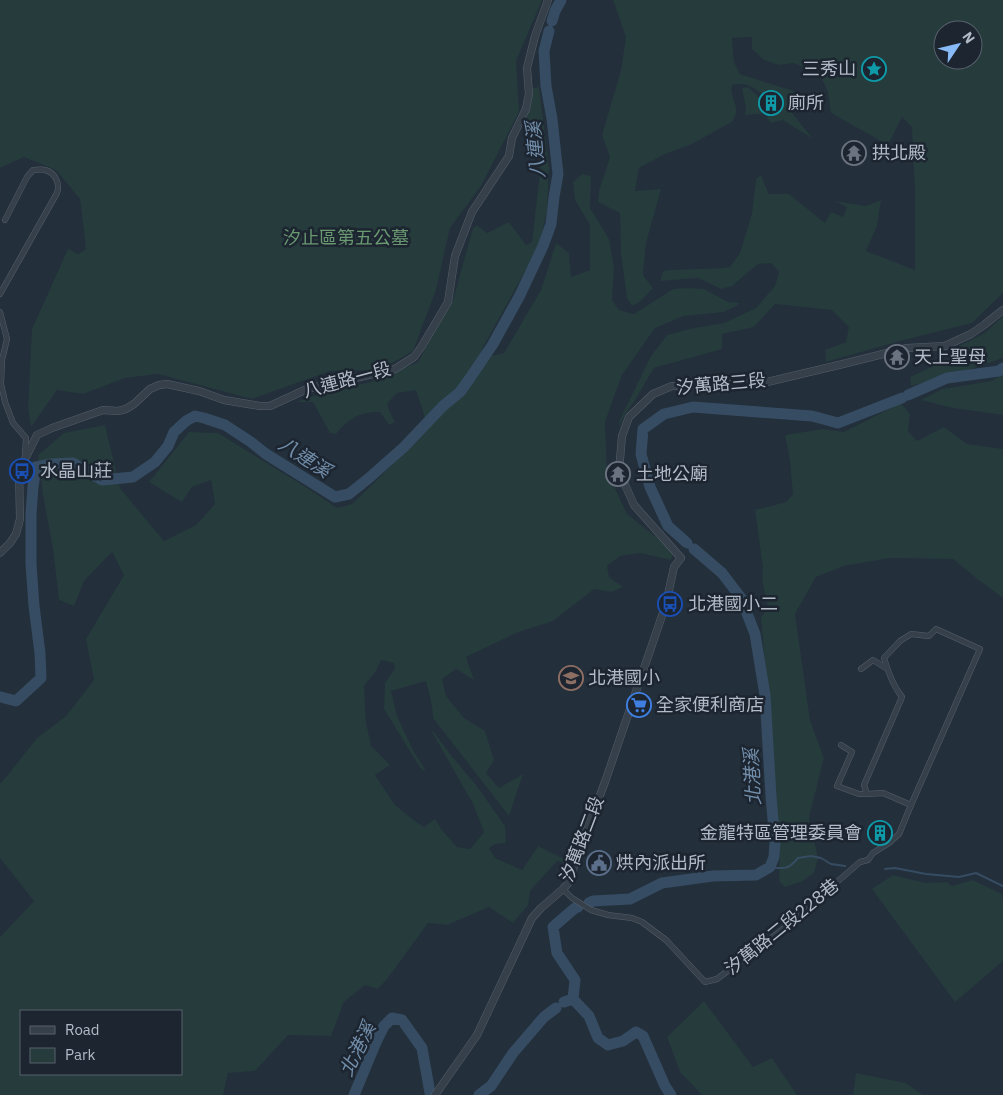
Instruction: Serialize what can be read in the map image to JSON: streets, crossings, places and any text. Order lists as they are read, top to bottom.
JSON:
{
  "streets": {
    "street": [
      "八連路一段",
      "汐萬路三段",
      "汐萬路二段",
      "汐萬路二段228巷"
    ]
  },
  "crossings": [
    ["汐萬路三段", "汐萬路二段"],
    ["汐萬路二段", "汐萬路二段228巷"]
  ],
  "water": ["八連溪", "北港溪"],
  "parks": ["汐止區第五公墓"],
  "places": {
    "place": ["三秀山"],
    "building": ["廁所", "金龍特區管理委員會"],
    "temple": ["拱北殿", "天上聖母", "土地公廟"],
    "bus stop": ["水晶山莊", "北港國小二"],
    "school or university": ["北港國小"],
    "supermarket": ["全家便利商店"],
    "public building": ["烘內派出所"]
  },
  "legend": ["Road", "Park"],
  "north": "top right"
}
